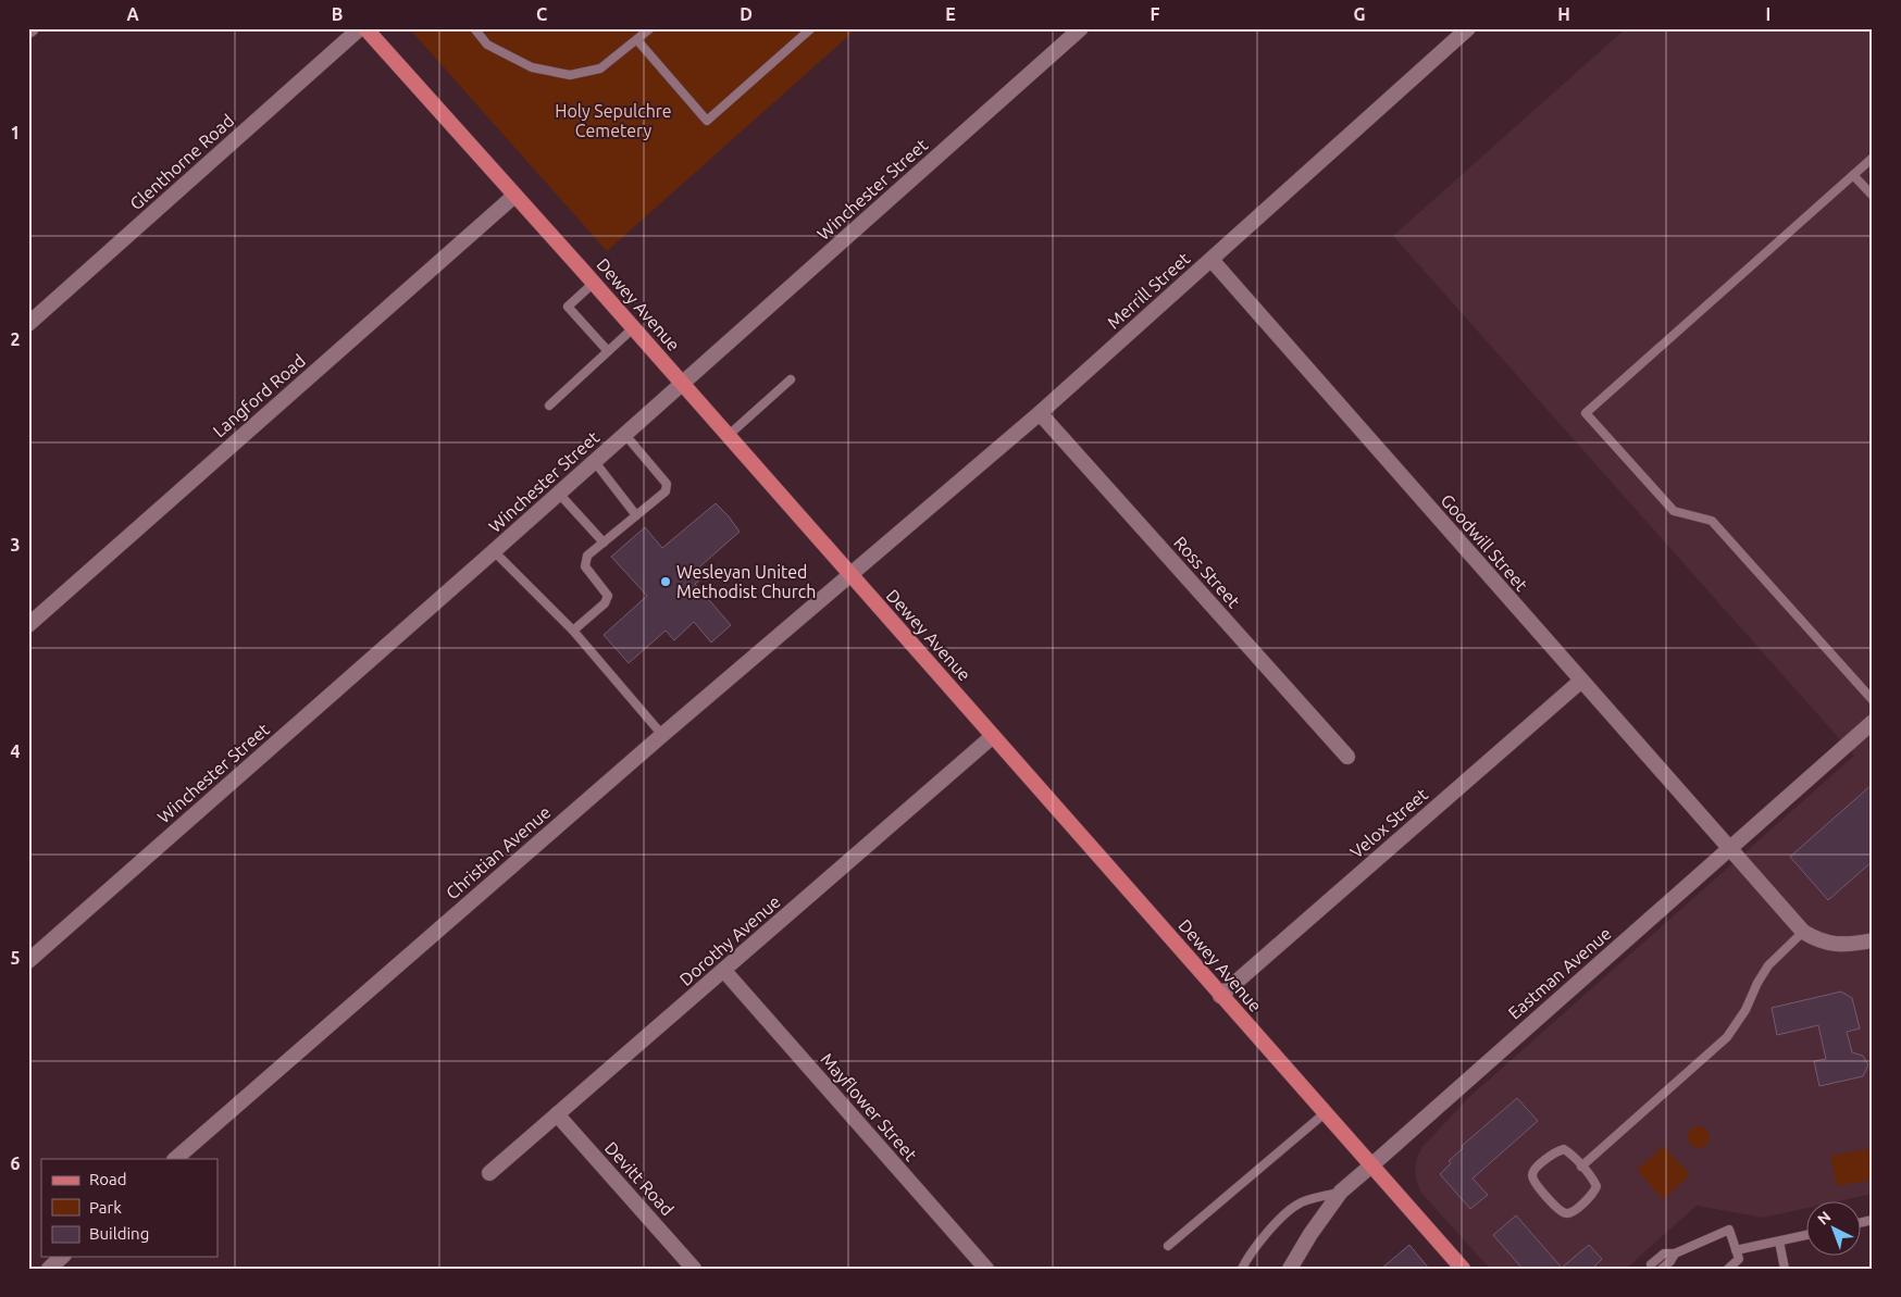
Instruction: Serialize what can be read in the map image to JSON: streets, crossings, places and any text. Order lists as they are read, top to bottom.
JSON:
{
  "streets": {
    "main road": ["Dewey Avenue"],
    "street": [
      "Glenthorne Road",
      "Winchester Street",
      "Merrill Street",
      "Langford Road",
      "Goodwill Street",
      "Ross Street",
      "Velox Street",
      "Christian Avenue",
      "Dorothy Avenue",
      "Eastman Avenue",
      "Mayflower Street",
      "Devitt Road"
    ]
  },
  "crossings": [
    ["Winchester Street", "Dewey Avenue"],
    ["Merrill Street", "Dewey Avenue"],
    ["Merrill Street", "Goodwill Street"],
    ["Merrill Street", "Ross Street"],
    ["Merrill Street", "Christian Avenue"],
    ["Dewey Avenue", "Langford Road"],
    ["Dewey Avenue", "Velox Street"],
    ["Dewey Avenue", "Christian Avenue"],
    ["Dewey Avenue", "Dorothy Avenue"],
    ["Dewey Avenue", "Eastman Avenue"],
    ["Goodwill Street", "Velox Street"],
    ["Goodwill Street", "Eastman Avenue"],
    ["Dorothy Avenue", "Mayflower Street"],
    ["Dorothy Avenue", "Devitt Road"]
  ],
  "parks": ["Holy Sepulchre Cemetery"],
  "places": ["Wesleyan United Methodist Church"],
  "legend": ["Road", "Park", "Building"],
  "north": "top left",
  "grid": {
    "columns": [
      "A",
      "B",
      "C",
      "D",
      "E",
      "F",
      "G",
      "H",
      "I"
    ],
    "rows": [
      "1",
      "2",
      "3",
      "4",
      "5",
      "6"
    ]
  }
}
